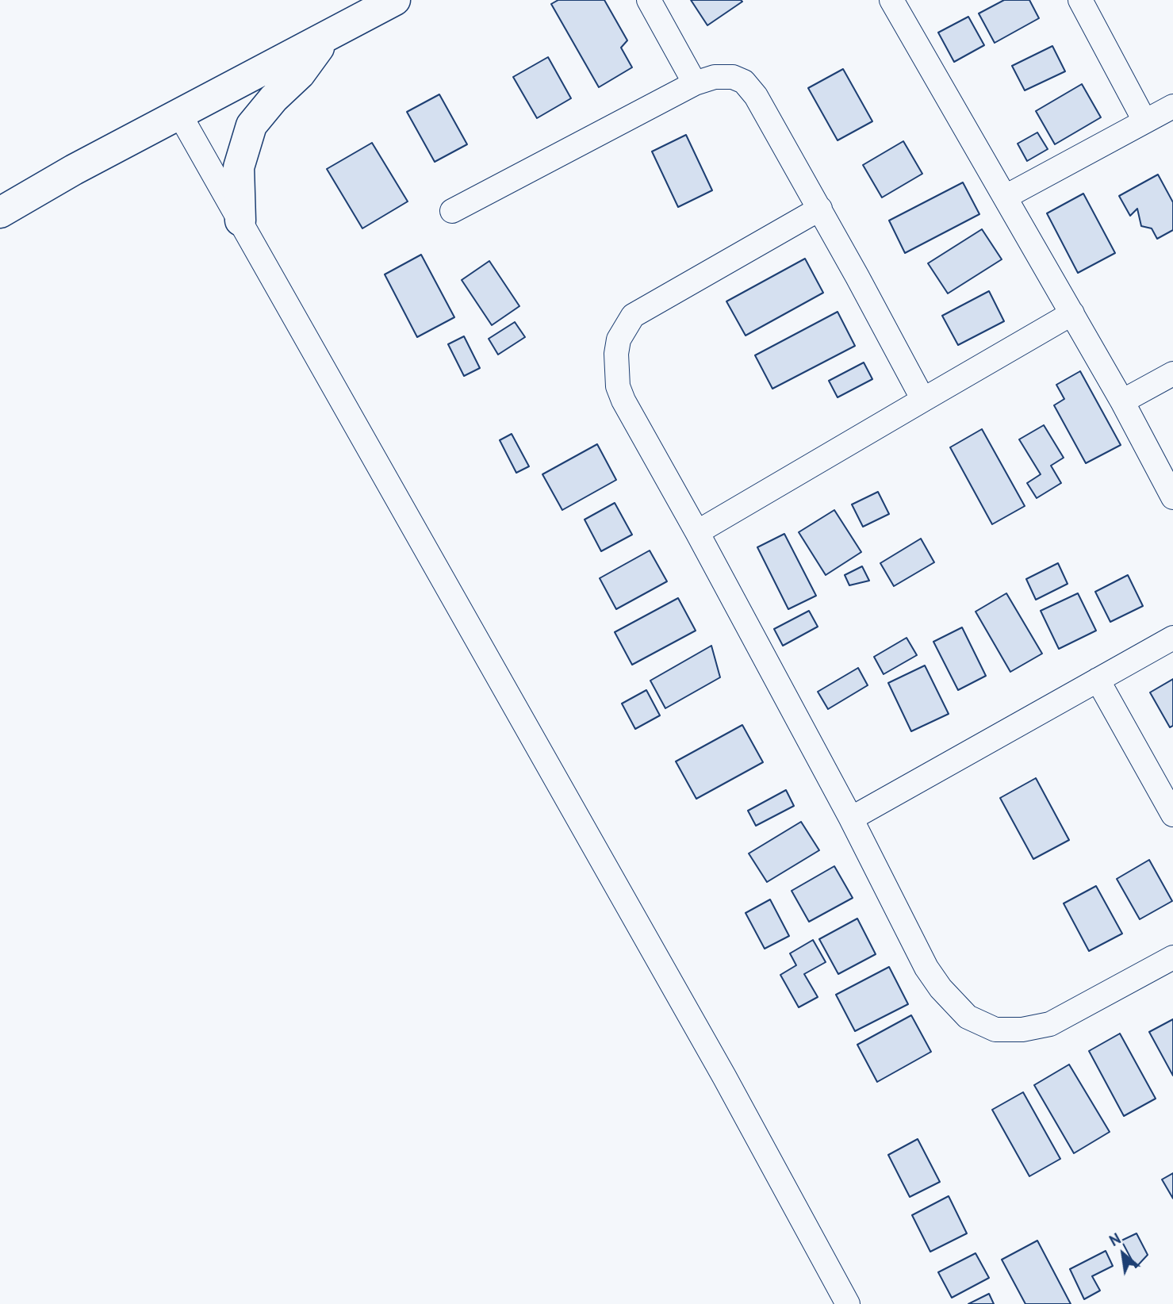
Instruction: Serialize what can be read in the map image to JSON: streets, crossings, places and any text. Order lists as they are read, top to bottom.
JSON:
{
  "north": "top left"
}
